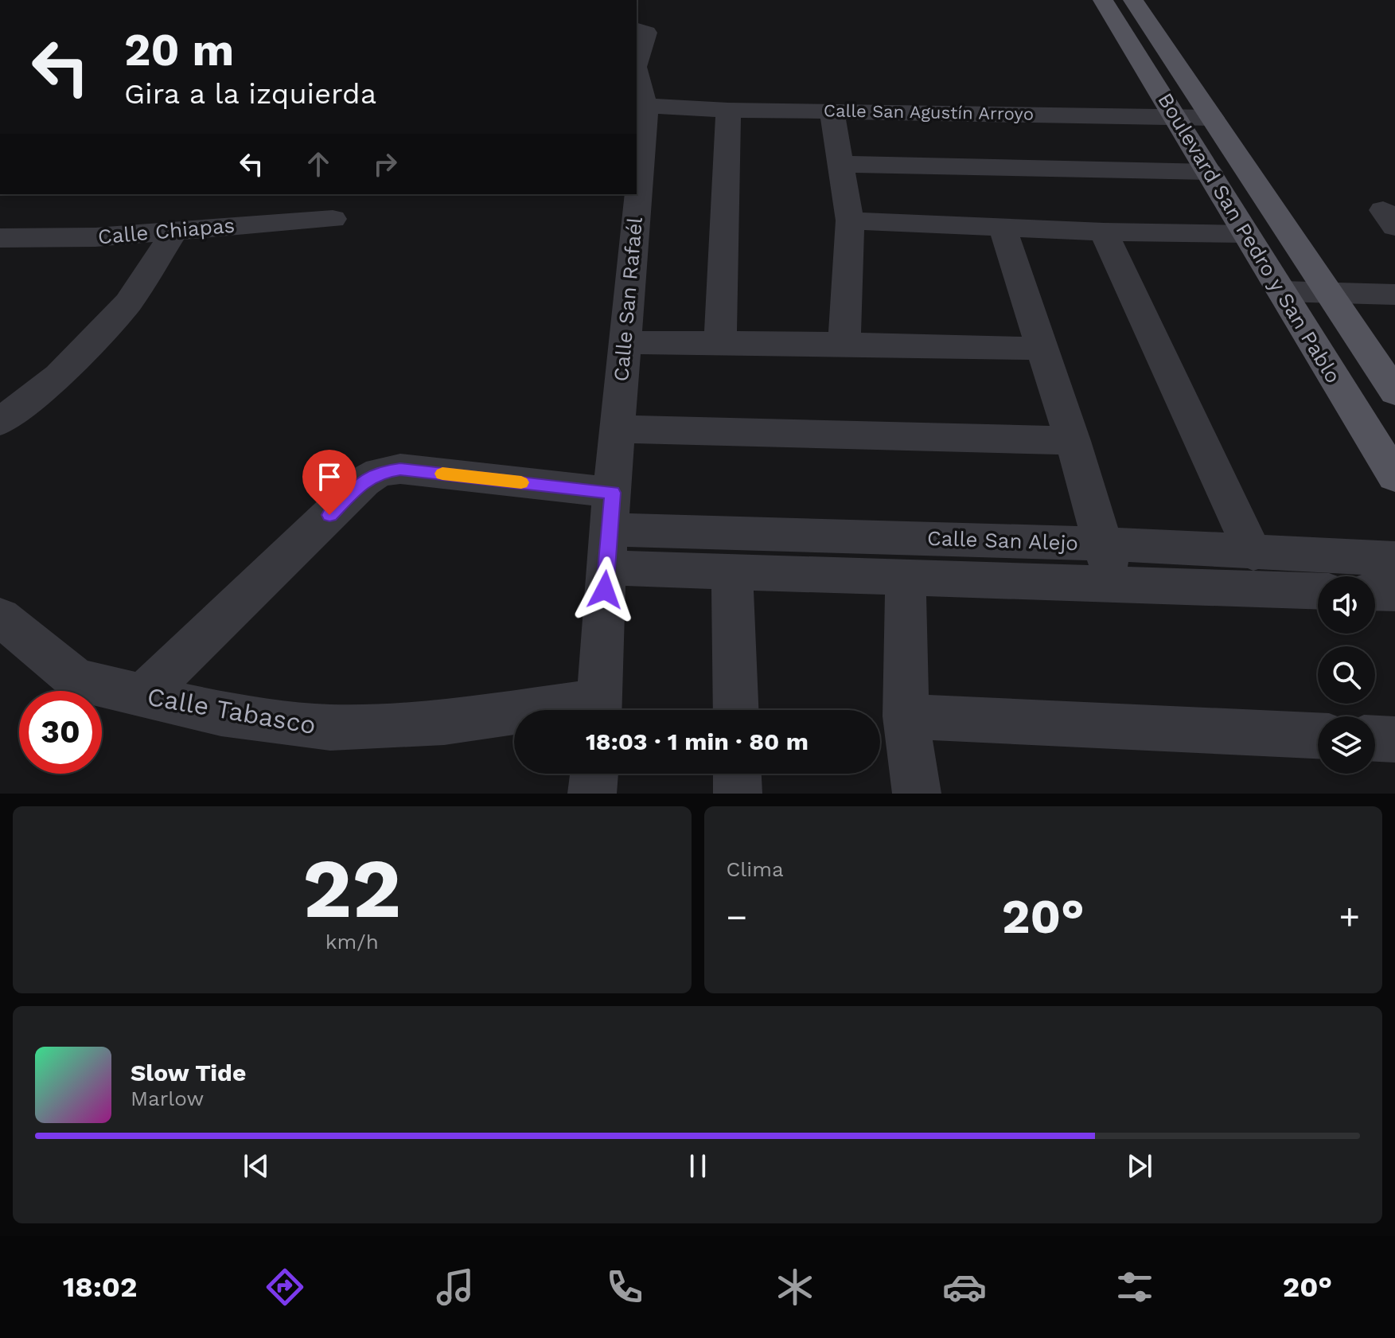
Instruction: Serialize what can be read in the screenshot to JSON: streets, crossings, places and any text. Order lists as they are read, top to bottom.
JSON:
{
  "streets": {
    "main road": ["Boulevard San Pedro y San Pablo"],
    "street": [
      "Calle San Agustín Arroyo",
      "Calle Chiapas",
      "Calle San Rafaél",
      "Calle San Alejo",
      "Calle Tabasco"
    ]
  },
  "crossings": [
    ["Calle San Agustín Arroyo", "Boulevard San Pedro y San Pablo"],
    ["Calle San Agustín Arroyo", "Calle San Rafaél"],
    ["Calle San Rafaél", "Calle San Alejo"]
  ],
  "page": {
    "turn": ["20 m", "Gira a la izquierda"],
    "limit": "30",
    "trip": "18:03 · 1 min · 80 m",
    "tile": [
      ["22", "km/h"],
      "Clima"
    ],
    "heat": ["−", "20°", "+"],
    "song": ["Slow Tide", "Marlow"],
    "tabs": ["18:02", "20°"]
  }
}
